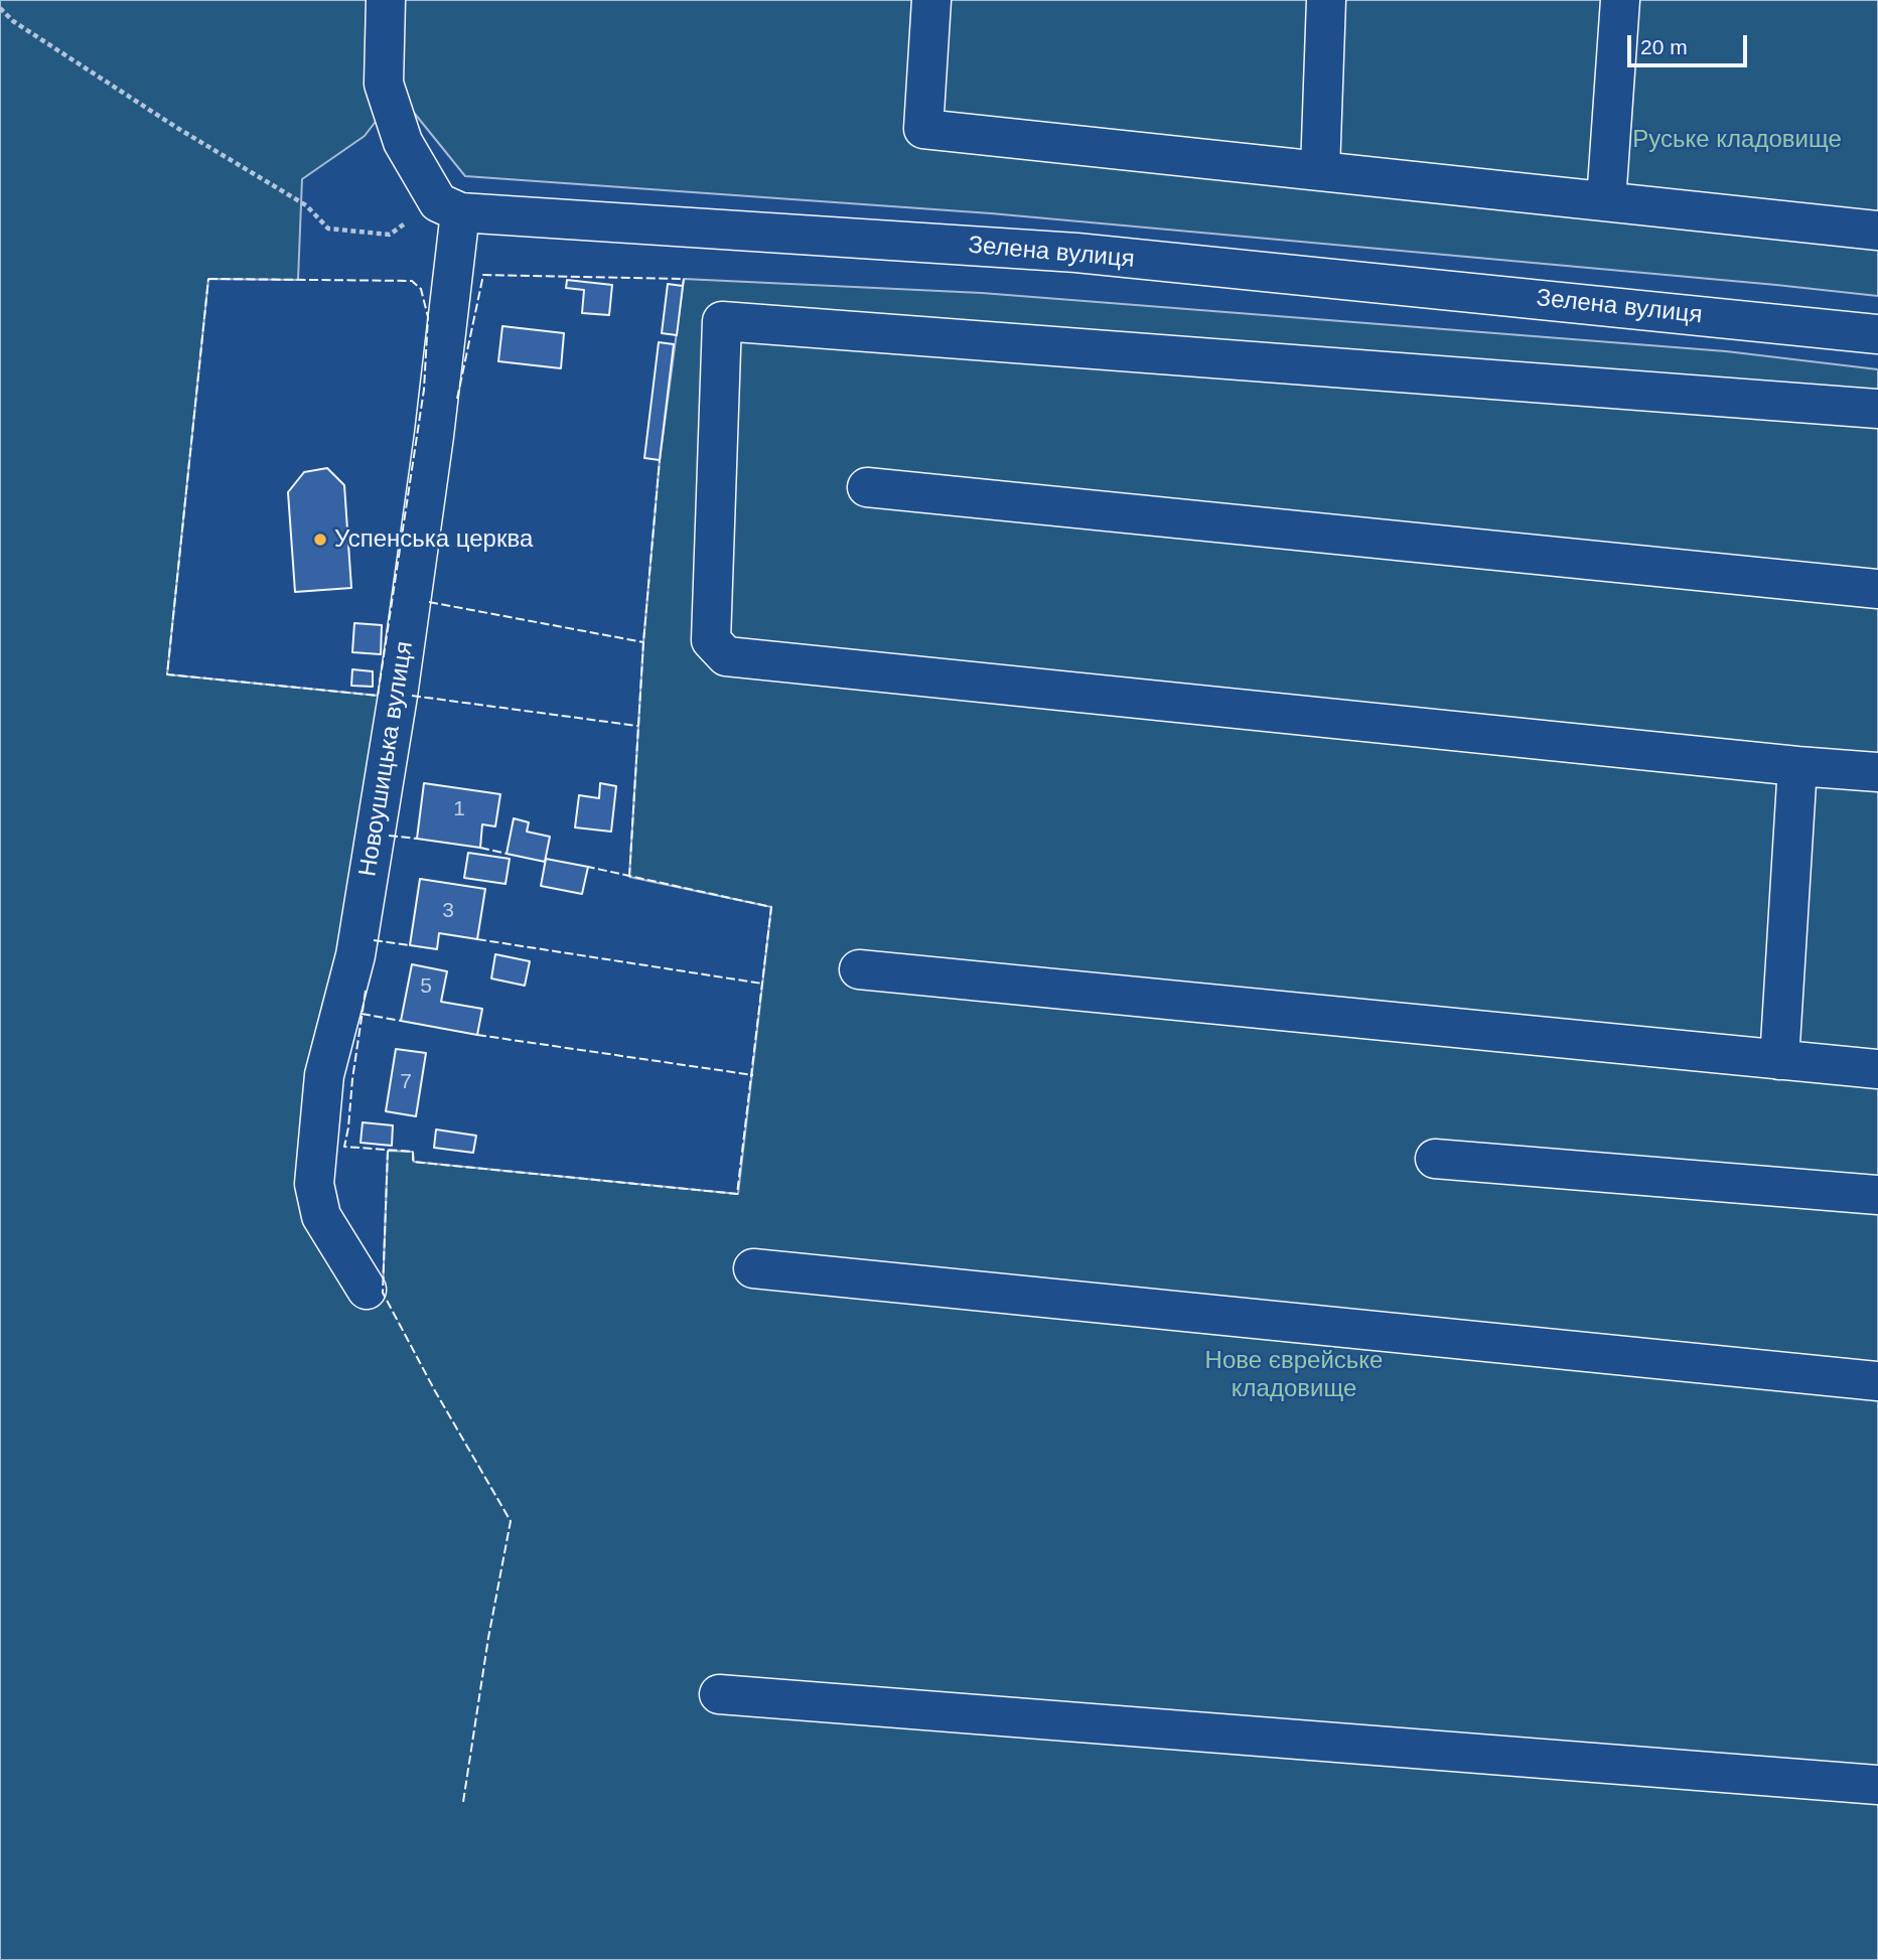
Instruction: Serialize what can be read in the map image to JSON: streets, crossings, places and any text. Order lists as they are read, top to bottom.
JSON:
{
  "streets": {
    "street": ["Зелена вулиця", "Новоушицька вулиця"]
  },
  "crossings": [
    ["Зелена вулиця", "Новоушицька вулиця"]
  ],
  "parks": ["Руське кладовище", "Нове єврейське кладовище"],
  "places": ["Успенська церква"],
  "house_numbers": [
    "1",
    "3",
    "5",
    "7"
  ],
  "scale_bar": "20 m"
}
